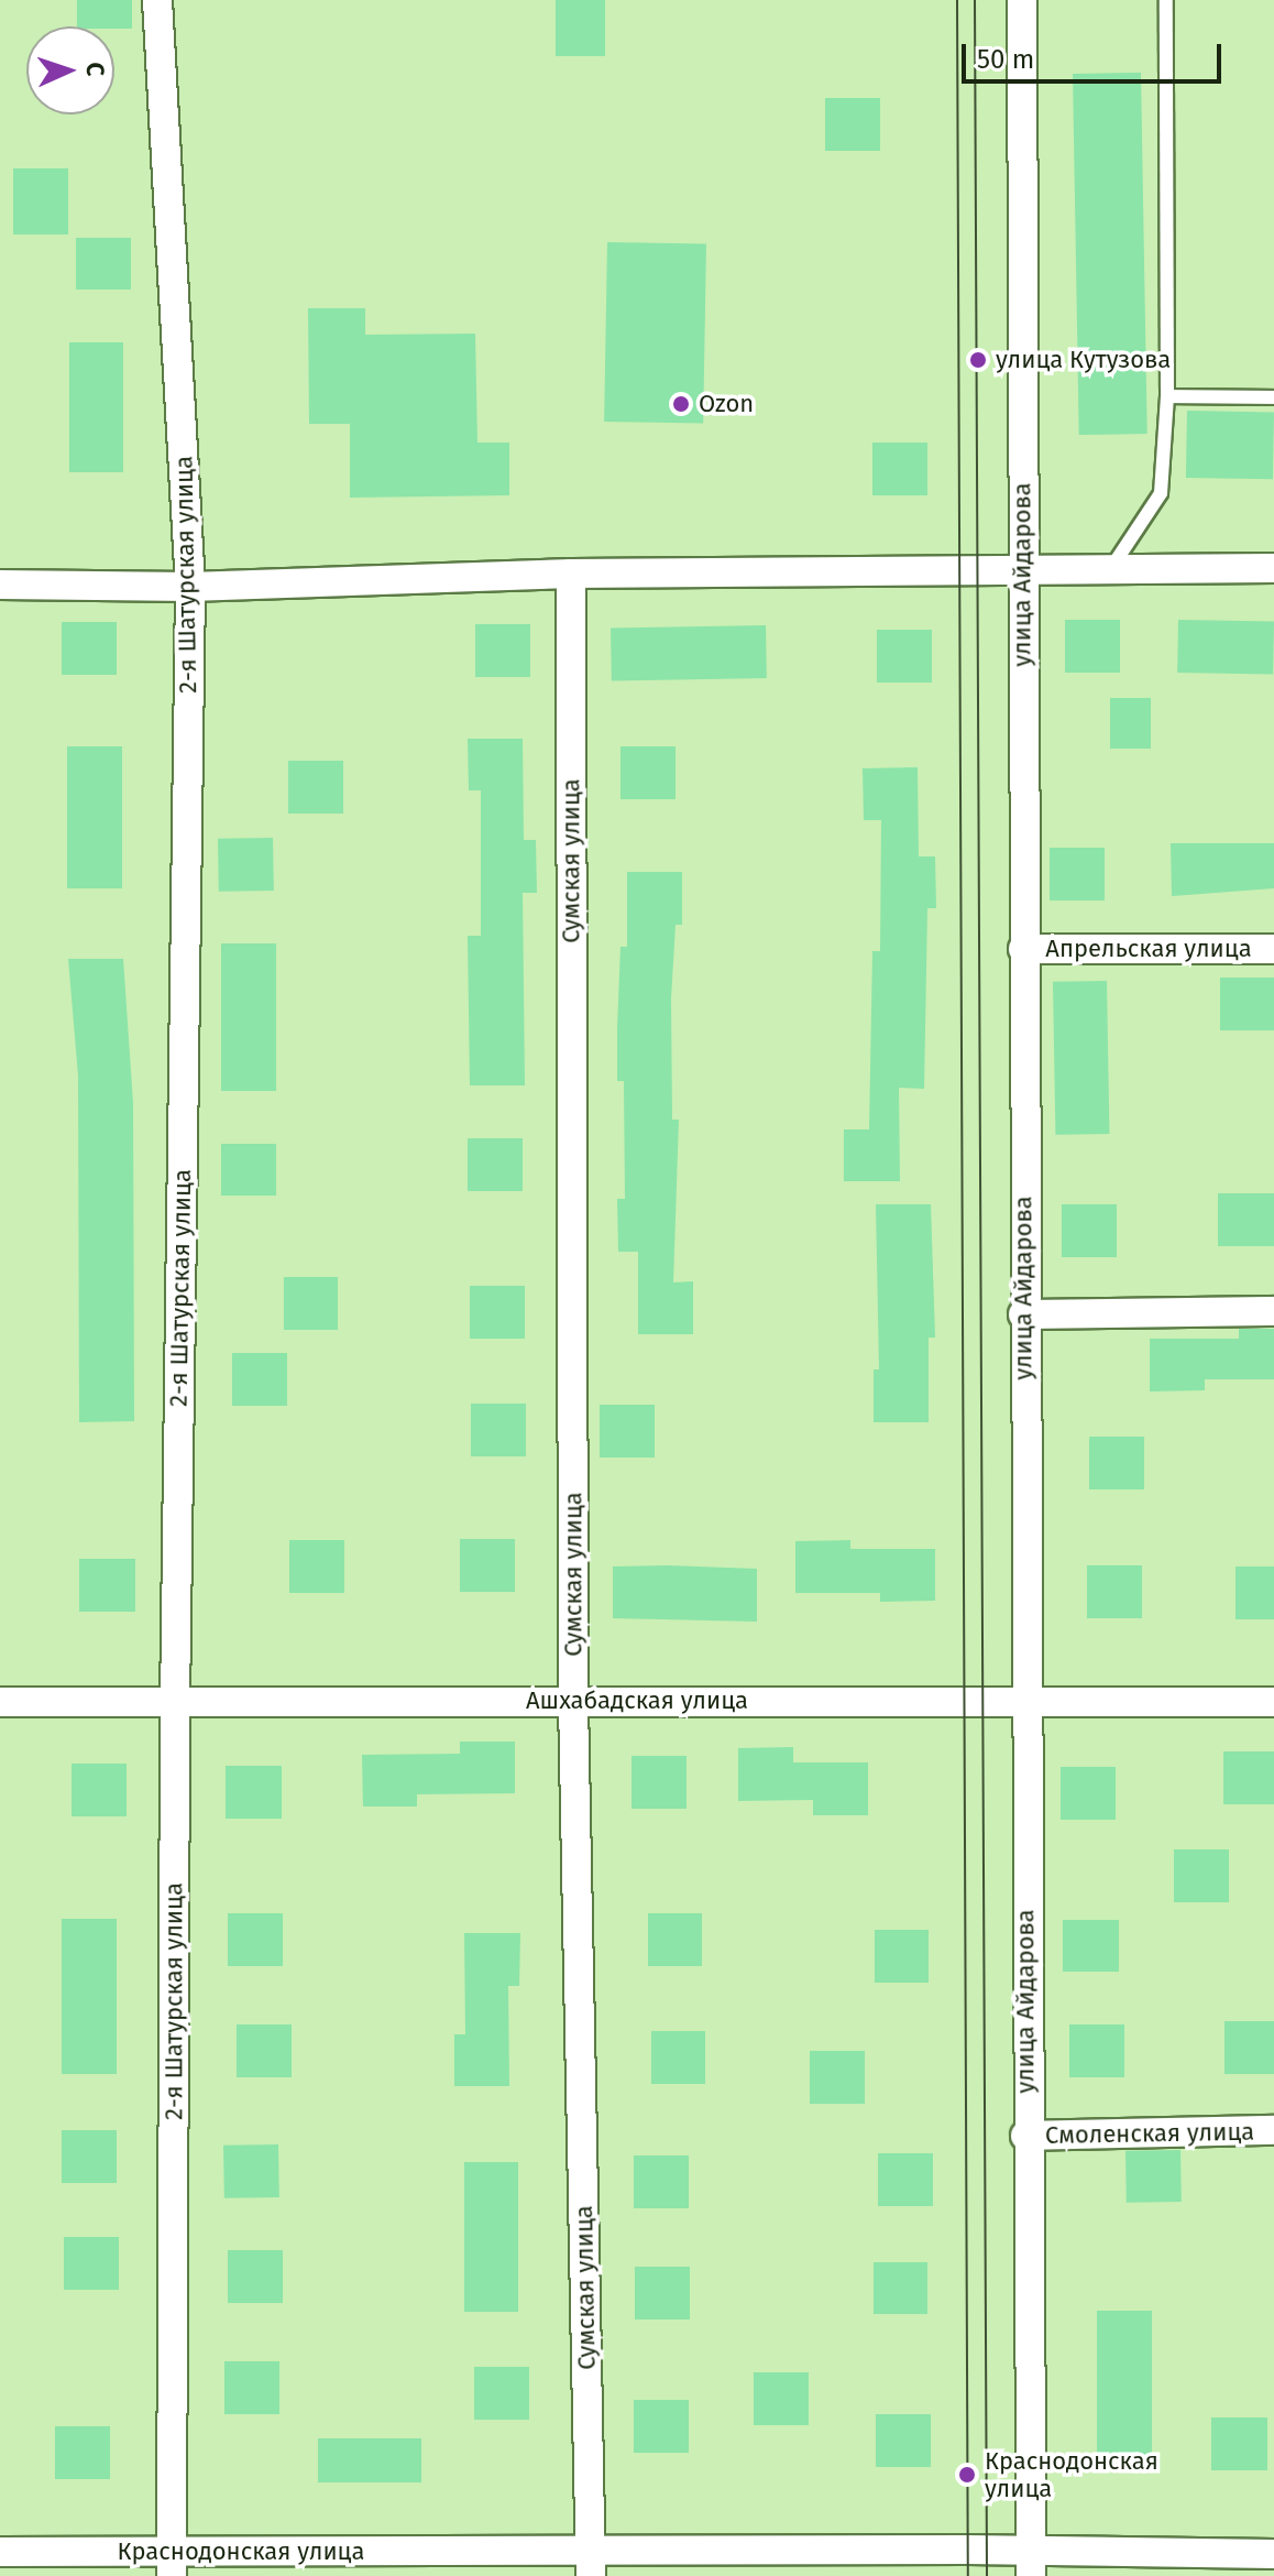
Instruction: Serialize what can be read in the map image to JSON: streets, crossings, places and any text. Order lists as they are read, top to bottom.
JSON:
{
  "streets": {
    "street": [
      "2-я Шатурская улица",
      "улица Айдарова",
      "Сумская улица",
      "Апрельская улица",
      "Ашхабадская улица",
      "Смоленская улица",
      "Краснодонская улица"
    ]
  },
  "crossings": [
    ["2-я Шатурская улица", "Ашхабадская улица"],
    ["2-я Шатурская улица", "Краснодонская улица"],
    ["улица Айдарова", "Апрельская улица"],
    ["улица Айдарова", "Ашхабадская улица"],
    ["улица Айдарова", "Смоленская улица"],
    ["улица Айдарова", "Краснодонская улица"],
    ["Сумская улица", "Ашхабадская улица"],
    ["Сумская улица", "Краснодонская улица"]
  ],
  "places": ["улица Кутузова", "Ozon", "Краснодонская улица"],
  "scale_bar": "50 m",
  "north": "right"
}
